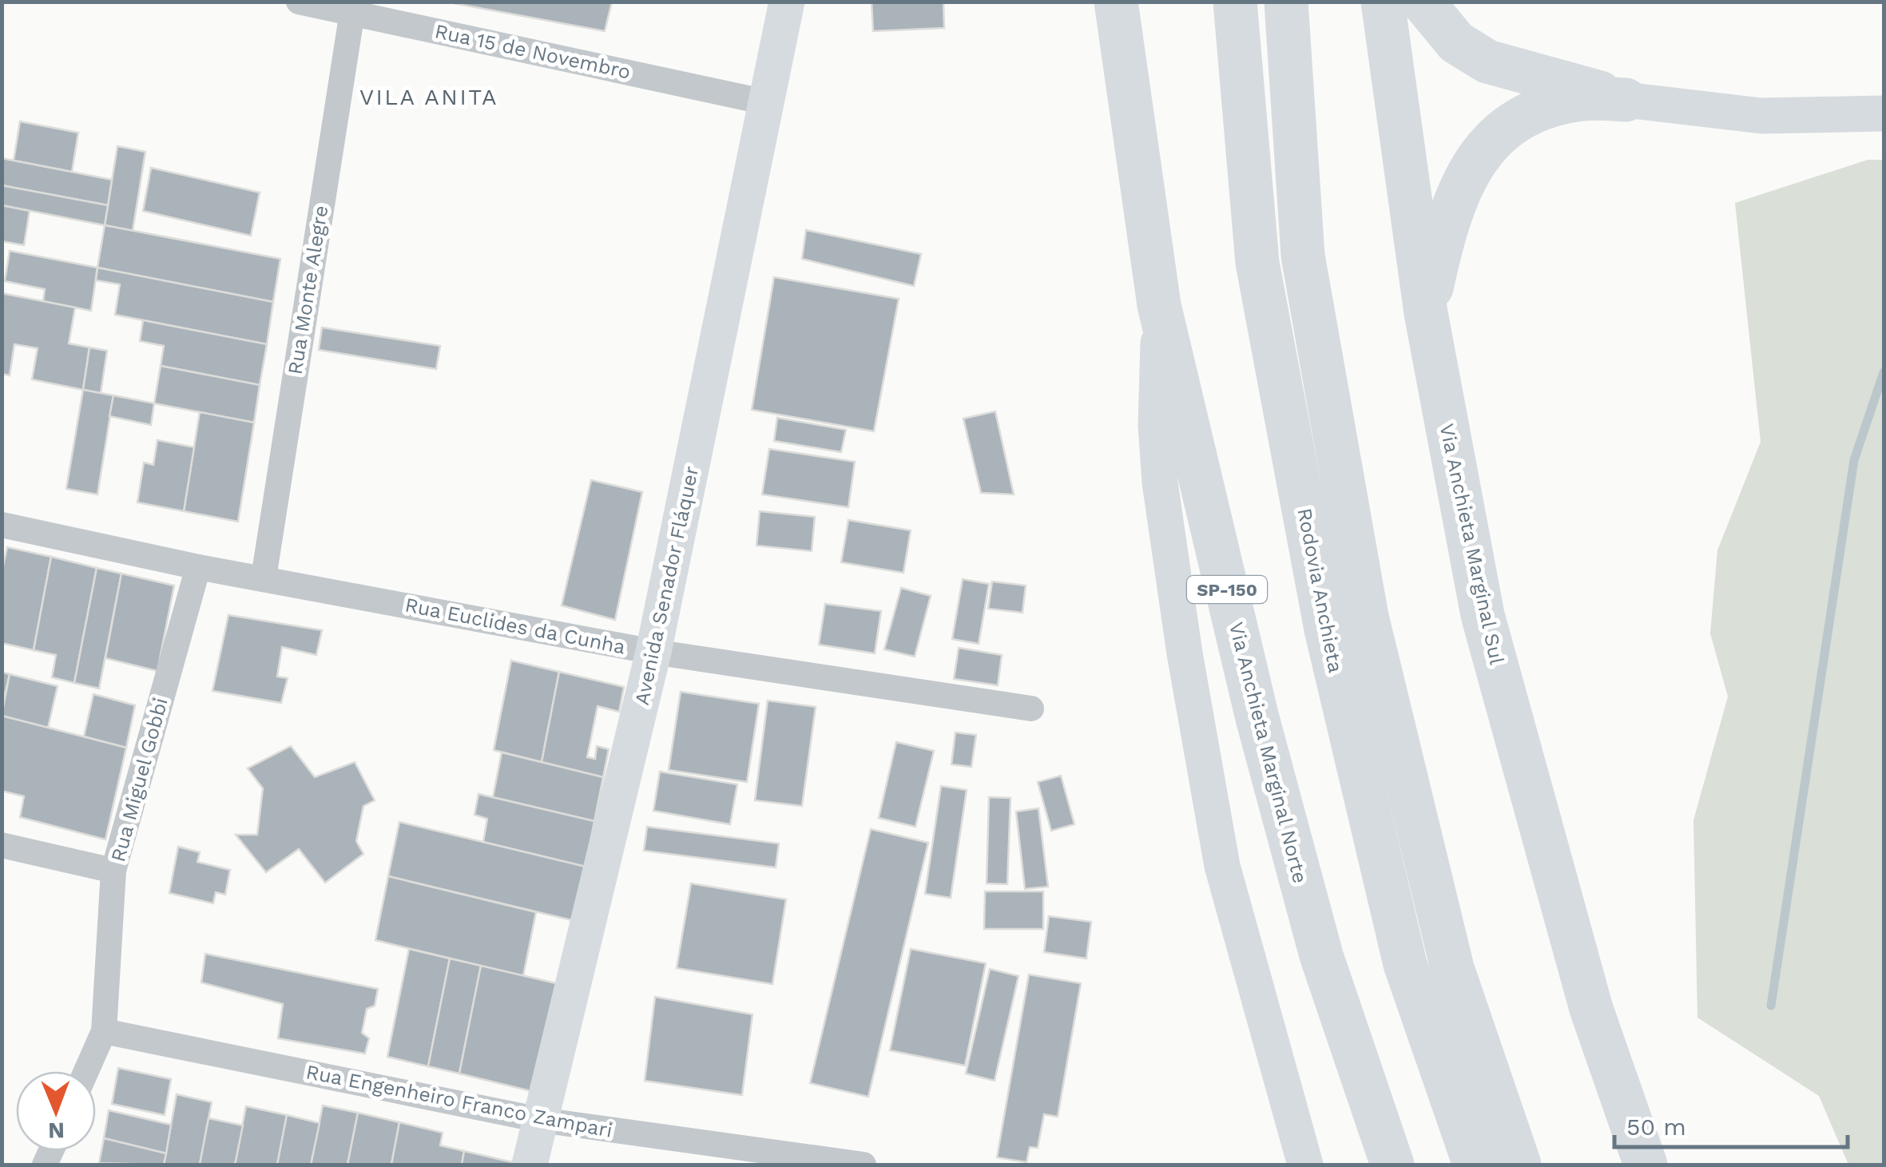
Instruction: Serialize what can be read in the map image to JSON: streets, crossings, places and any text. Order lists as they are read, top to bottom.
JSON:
{
  "streets": {
    "highway": [
      "Via Anchieta Marginal Sul",
      "SP-150",
      "Rodovia Anchieta",
      "Via Anchieta Marginal Norte"
    ],
    "street": [
      "Rua 15 de Novembro",
      "Rua Monte Alegre",
      "Avenida Senador Fláquer",
      "Rua Euclides da Cunha",
      "Rua Miguel Gobbi",
      "Rua Engenheiro Franco Zampari"
    ]
  },
  "crossings": [
    ["Rua 15 de Novembro", "Rua Monte Alegre"],
    ["Rua 15 de Novembro", "Avenida Senador Fláquer"],
    ["Rua Monte Alegre", "Rua Euclides da Cunha"],
    ["Avenida Senador Fláquer", "Rua Euclides da Cunha"],
    ["Avenida Senador Fláquer", "Rua Engenheiro Franco Zampari"],
    ["Rua Euclides da Cunha", "Rua Miguel Gobbi"],
    ["Rua Miguel Gobbi", "Rua Engenheiro Franco Zampari"]
  ],
  "districts": ["VILA ANITA"],
  "scale_bar": "50 m",
  "north": "bottom"
}
